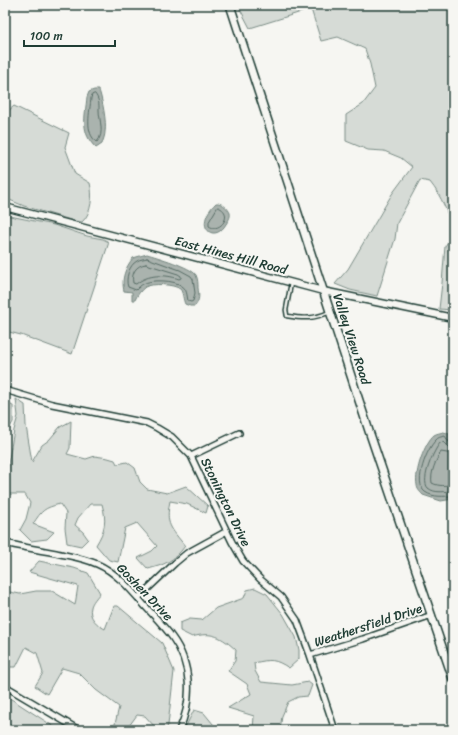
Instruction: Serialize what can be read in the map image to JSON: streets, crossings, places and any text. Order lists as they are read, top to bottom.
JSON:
{
  "streets": {
    "main road": ["Valley View Road"],
    "street": [
      "East Hines Hill Road",
      "Stonington Drive",
      "Goshen Drive",
      "Weathersfield Drive"
    ]
  },
  "crossings": [
    ["East Hines Hill Road", "Valley View Road"],
    ["Valley View Road", "Weathersfield Drive"],
    ["Stonington Drive", "Weathersfield Drive"]
  ],
  "scale_bar": "100 m"
}
